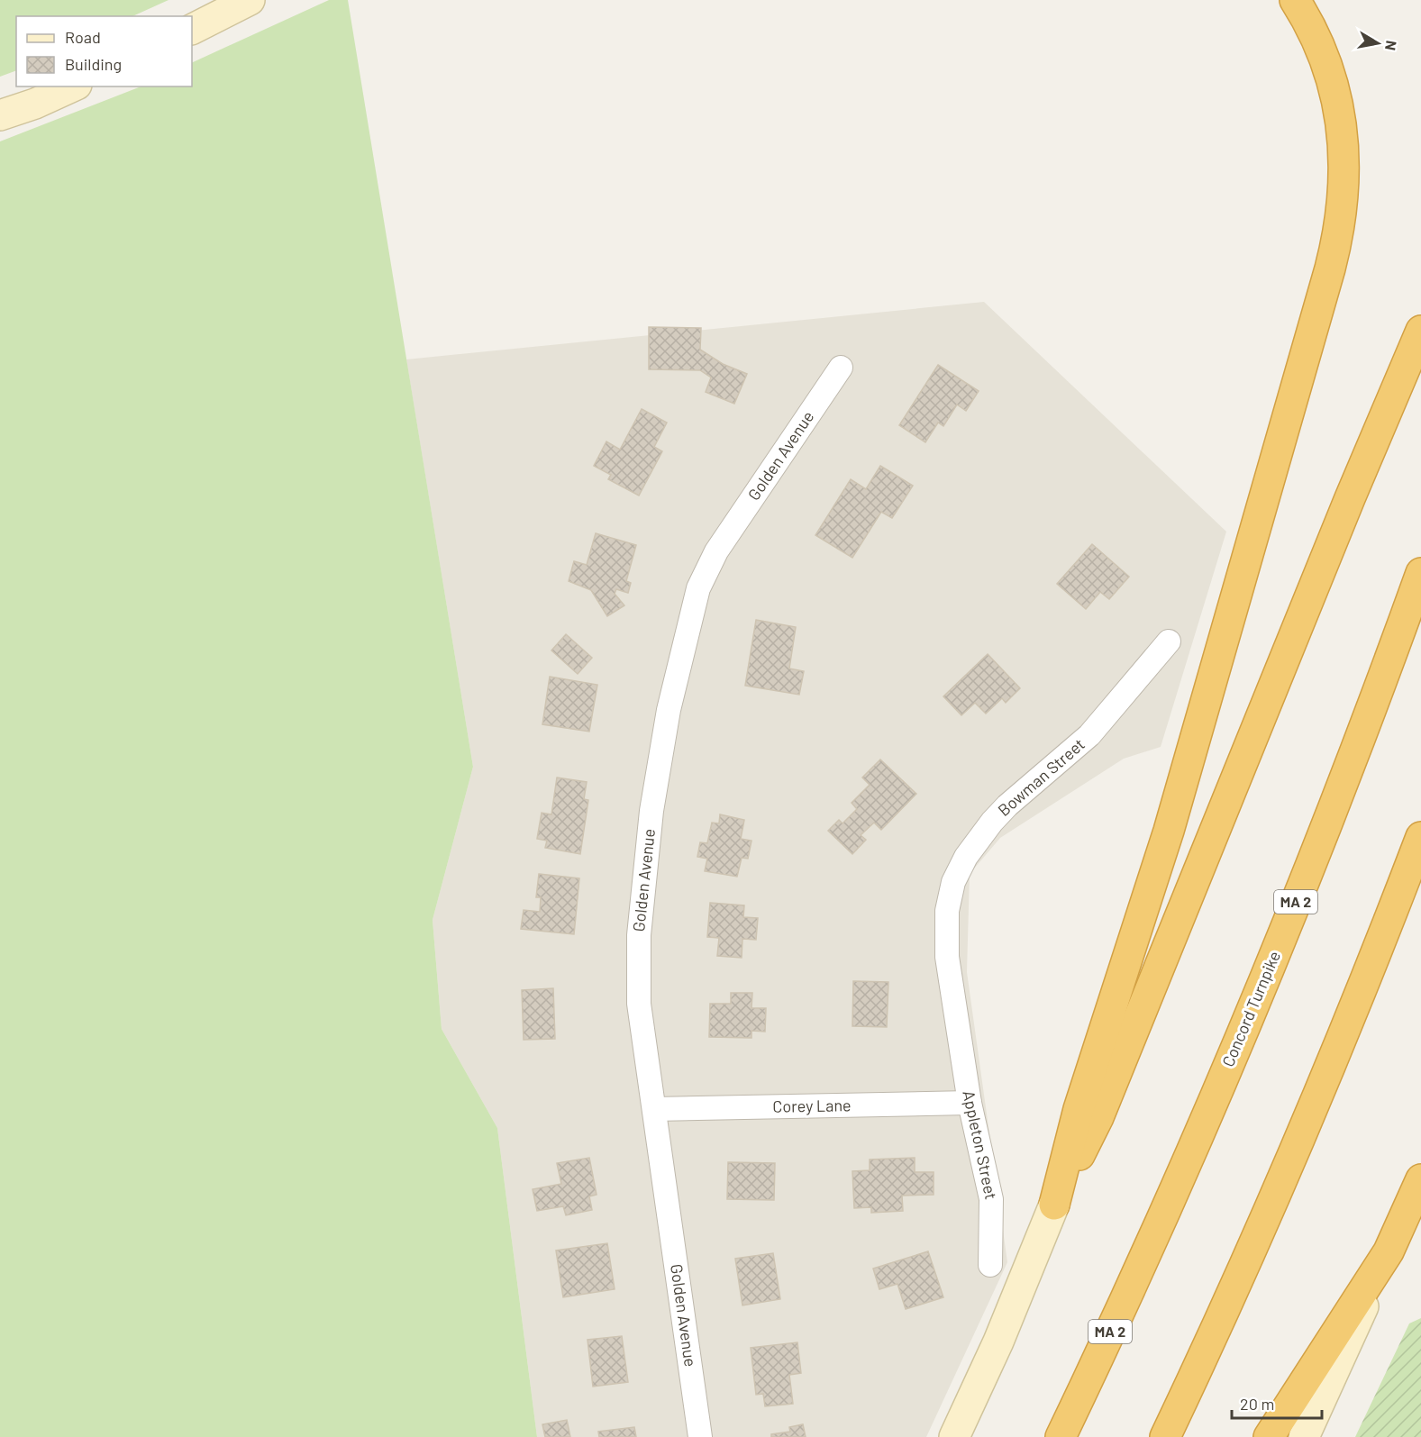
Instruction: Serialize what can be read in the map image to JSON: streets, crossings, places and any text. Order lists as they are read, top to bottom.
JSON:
{
  "streets": {
    "highway": ["MA 2", "Concord Turnpike"],
    "street": [
      "Golden Avenue",
      "Bowman Street",
      "Corey Lane",
      "Appleton Street"
    ]
  },
  "crossings": [
    ["Golden Avenue", "Corey Lane"],
    ["Bowman Street", "Appleton Street"],
    ["Corey Lane", "Appleton Street"]
  ],
  "legend": ["Road", "Building"],
  "scale_bar": "20 m",
  "north": "right"
}
